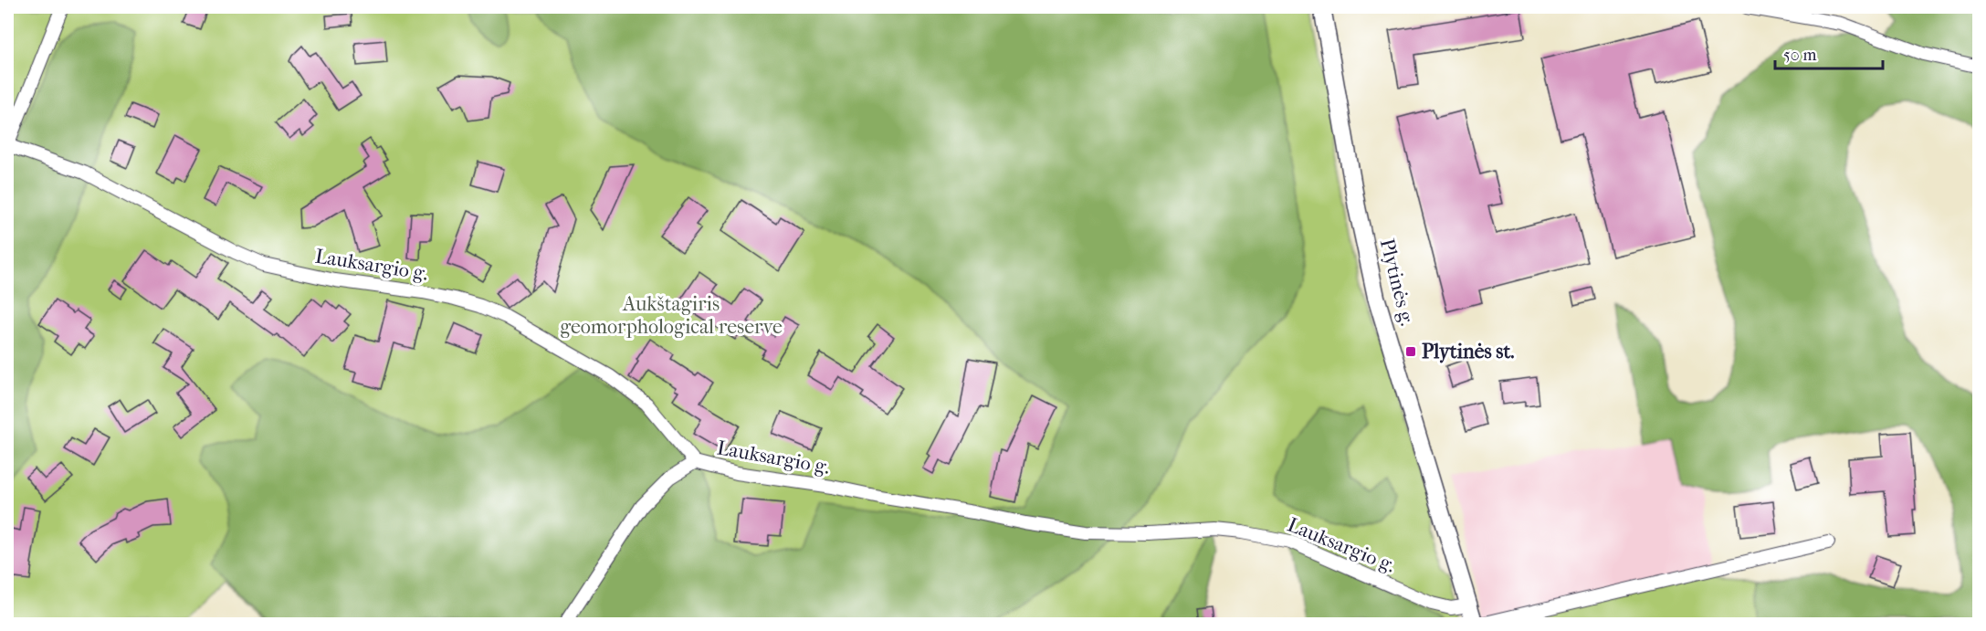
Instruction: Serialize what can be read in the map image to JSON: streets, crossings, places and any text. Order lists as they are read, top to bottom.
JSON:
{
  "streets": {
    "main road": ["Plytinės g."],
    "street": ["Lauksargio g."]
  },
  "crossings": [
    ["Lauksargio g.", "Plytinės g."]
  ],
  "parks": ["Aukštagiris geomorphological reserve"],
  "places": {
    "transit": ["Plytinės st."]
  },
  "scale_bar": "50 m"
}
